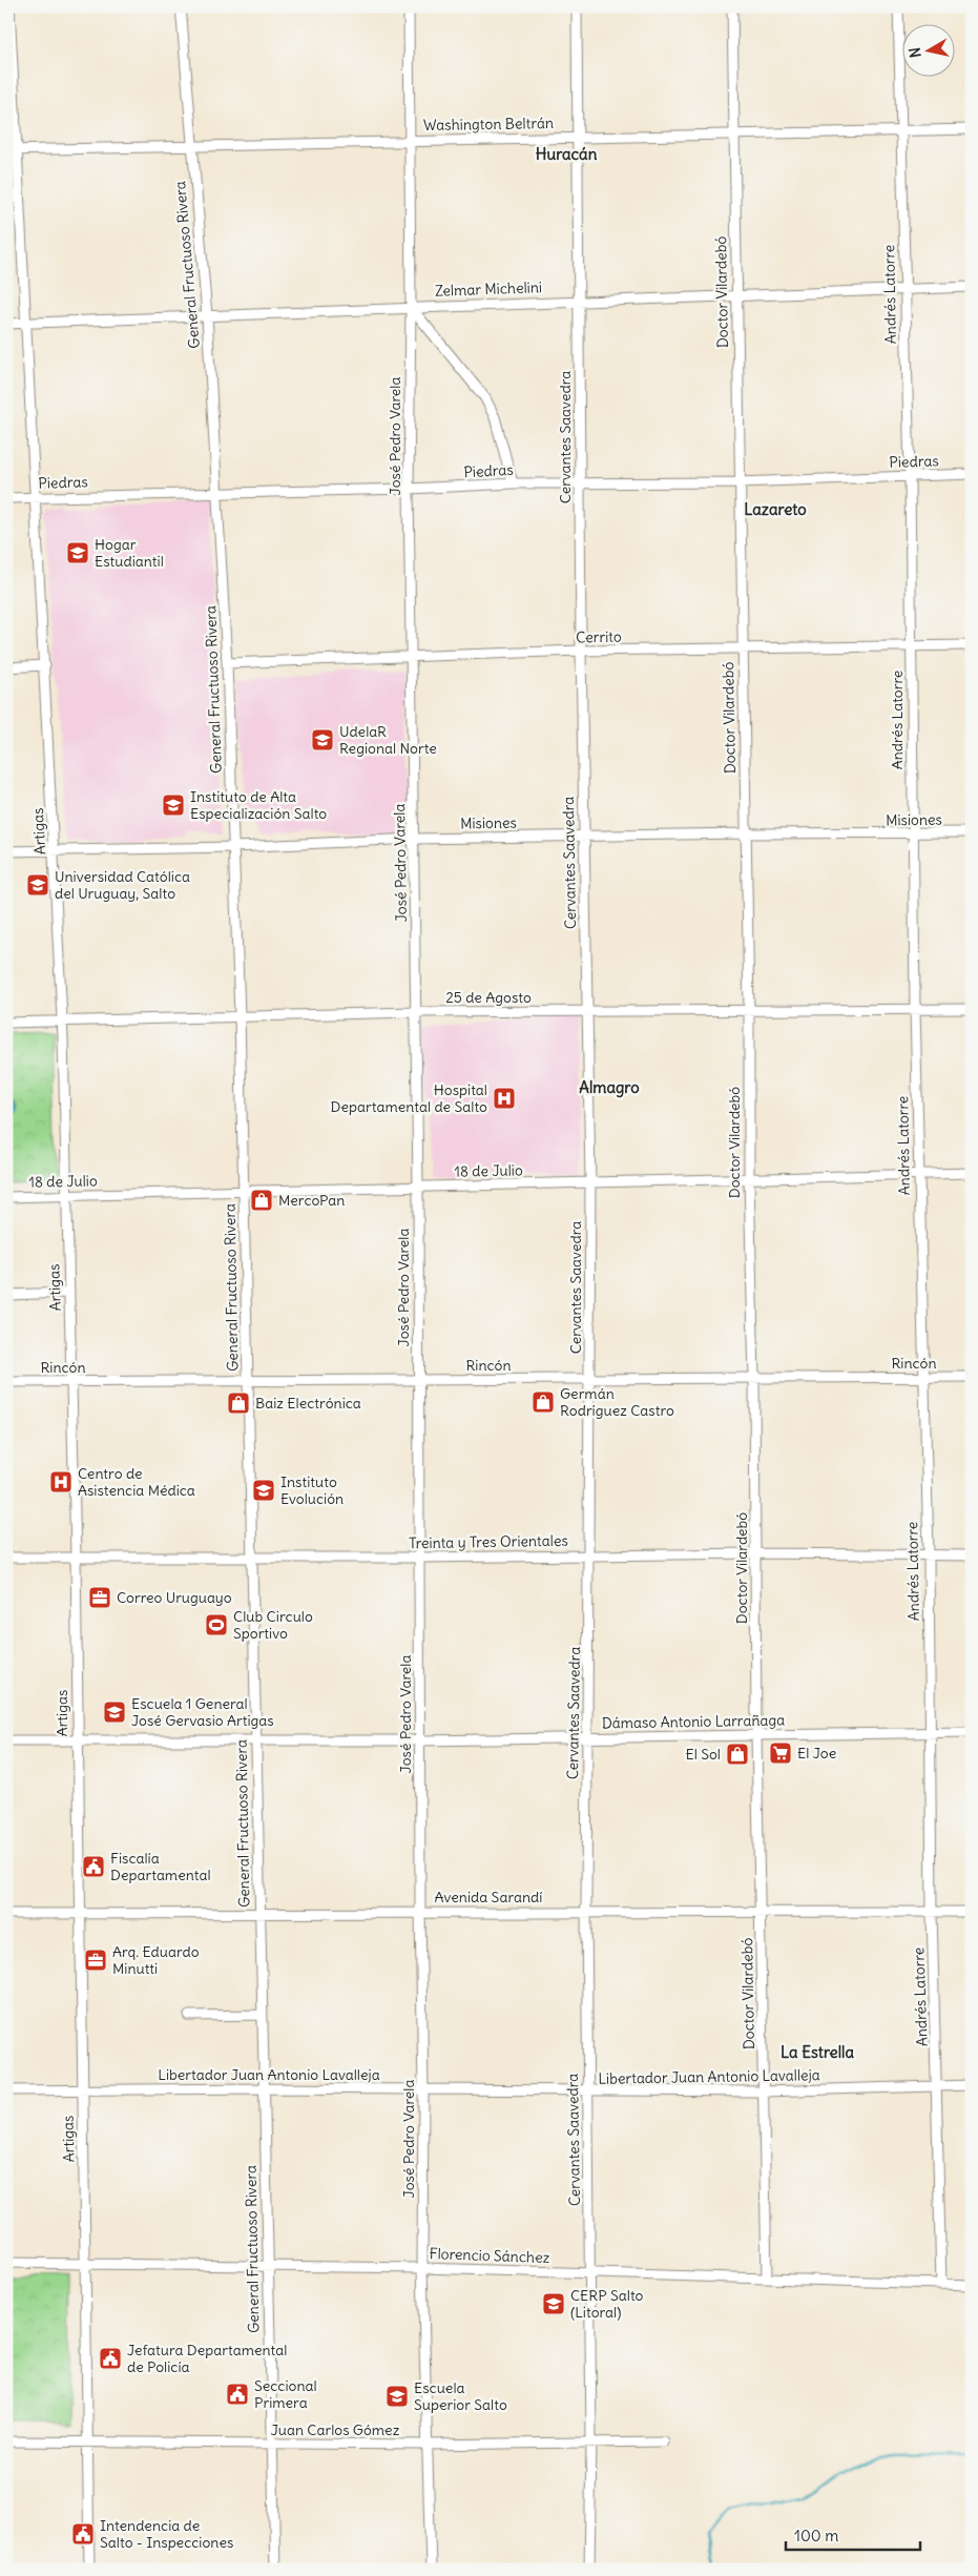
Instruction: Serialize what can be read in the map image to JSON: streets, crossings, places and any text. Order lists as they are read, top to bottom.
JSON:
{
  "streets": {
    "street": [
      "Washington Beltrán",
      "General Fructuoso Rivera",
      "Zelmar Michelini",
      "Doctor Vilardebó",
      "Andrés Latorre",
      "José Pedro Varela",
      "Cervantes Saavedra",
      "Piedras",
      "Cerrito",
      "Misiones",
      "Artigas",
      "25 de Agosto",
      "18 de Julio",
      "Rincón",
      "Treinta y Tres Orientales",
      "Dámaso Antonio Larrañaga",
      "Avenida Sarandí",
      "Libertador Juan Antonio Lavalleja",
      "Florencio Sánchez",
      "Juan Carlos Gómez"
    ]
  },
  "crossings": [
    ["Washington Beltrán", "General Fructuoso Rivera"],
    ["Washington Beltrán", "Doctor Vilardebó"],
    ["Washington Beltrán", "Andrés Latorre"],
    ["Washington Beltrán", "José Pedro Varela"],
    ["Washington Beltrán", "Cervantes Saavedra"],
    ["Washington Beltrán", "Artigas"],
    ["General Fructuoso Rivera", "Zelmar Michelini"],
    ["General Fructuoso Rivera", "Piedras"],
    ["General Fructuoso Rivera", "Cerrito"],
    ["General Fructuoso Rivera", "Misiones"],
    ["General Fructuoso Rivera", "25 de Agosto"],
    ["General Fructuoso Rivera", "18 de Julio"],
    ["General Fructuoso Rivera", "Rincón"],
    ["General Fructuoso Rivera", "Treinta y Tres Orientales"],
    ["General Fructuoso Rivera", "Dámaso Antonio Larrañaga"],
    ["General Fructuoso Rivera", "Avenida Sarandí"],
    ["General Fructuoso Rivera", "Libertador Juan Antonio Lavalleja"],
    ["General Fructuoso Rivera", "Florencio Sánchez"],
    ["General Fructuoso Rivera", "Juan Carlos Gómez"],
    ["Zelmar Michelini", "Doctor Vilardebó"],
    ["Zelmar Michelini", "Andrés Latorre"],
    ["Zelmar Michelini", "José Pedro Varela"],
    ["Zelmar Michelini", "Cervantes Saavedra"],
    ["Zelmar Michelini", "Artigas"],
    ["Doctor Vilardebó", "Piedras"],
    ["Doctor Vilardebó", "Cerrito"],
    ["Doctor Vilardebó", "Misiones"],
    ["Doctor Vilardebó", "25 de Agosto"],
    ["Doctor Vilardebó", "18 de Julio"],
    ["Doctor Vilardebó", "Rincón"],
    ["Doctor Vilardebó", "Treinta y Tres Orientales"],
    ["Doctor Vilardebó", "Dámaso Antonio Larrañaga"],
    ["Doctor Vilardebó", "Avenida Sarandí"],
    ["Doctor Vilardebó", "Libertador Juan Antonio Lavalleja"],
    ["Doctor Vilardebó", "Florencio Sánchez"],
    ["Andrés Latorre", "Piedras"],
    ["Andrés Latorre", "Cerrito"],
    ["Andrés Latorre", "Misiones"],
    ["Andrés Latorre", "25 de Agosto"],
    ["Andrés Latorre", "18 de Julio"],
    ["Andrés Latorre", "Rincón"],
    ["Andrés Latorre", "Treinta y Tres Orientales"],
    ["Andrés Latorre", "Dámaso Antonio Larrañaga"],
    ["Andrés Latorre", "Avenida Sarandí"],
    ["Andrés Latorre", "Libertador Juan Antonio Lavalleja"],
    ["Andrés Latorre", "Florencio Sánchez"],
    ["José Pedro Varela", "Piedras"],
    ["José Pedro Varela", "Cerrito"],
    ["José Pedro Varela", "Misiones"],
    ["José Pedro Varela", "25 de Agosto"],
    ["José Pedro Varela", "18 de Julio"],
    ["José Pedro Varela", "Rincón"],
    ["José Pedro Varela", "Treinta y Tres Orientales"],
    ["José Pedro Varela", "Dámaso Antonio Larrañaga"],
    ["José Pedro Varela", "Avenida Sarandí"],
    ["José Pedro Varela", "Libertador Juan Antonio Lavalleja"],
    ["José Pedro Varela", "Florencio Sánchez"],
    ["José Pedro Varela", "Juan Carlos Gómez"],
    ["Cervantes Saavedra", "Piedras"],
    ["Cervantes Saavedra", "Cerrito"],
    ["Cervantes Saavedra", "Misiones"],
    ["Cervantes Saavedra", "25 de Agosto"],
    ["Cervantes Saavedra", "18 de Julio"],
    ["Cervantes Saavedra", "Rincón"],
    ["Cervantes Saavedra", "Treinta y Tres Orientales"],
    ["Cervantes Saavedra", "Dámaso Antonio Larrañaga"],
    ["Cervantes Saavedra", "Avenida Sarandí"],
    ["Cervantes Saavedra", "Libertador Juan Antonio Lavalleja"],
    ["Cervantes Saavedra", "Florencio Sánchez"],
    ["Cervantes Saavedra", "Juan Carlos Gómez"],
    ["Piedras", "Artigas"],
    ["Misiones", "Artigas"],
    ["Artigas", "25 de Agosto"],
    ["Artigas", "18 de Julio"],
    ["Artigas", "Rincón"],
    ["Artigas", "Treinta y Tres Orientales"],
    ["Artigas", "Dámaso Antonio Larrañaga"],
    ["Artigas", "Avenida Sarandí"],
    ["Artigas", "Libertador Juan Antonio Lavalleja"],
    ["Artigas", "Florencio Sánchez"],
    ["Artigas", "Juan Carlos Gómez"]
  ],
  "districts": [
    "Huracán",
    "Lazareto",
    "Almagro",
    "La Estrella"
  ],
  "places": {
    "school or university": [
      "Hogar Estudiantil",
      "UdelaR Regional Norte",
      "Instituto de Alta Especialización Salto",
      "Universidad Católica del Uruguay, Salto",
      "Instituto Evolución",
      "Escuela 1 General José Gervasio Artigas",
      "CERP Salto (Litoral)",
      "Escuela Superior Salto"
    ],
    "hospital": ["Hospital Departamental de Salto", "Centro de Asistencia Médica"],
    "shop": [
      "MercoPan",
      "Germán Rodríguez Castro",
      "Baiz Electrónica",
      "El Sol"
    ],
    "office": ["Correo Uruguayo", "Arq. Eduardo Minutti"],
    "sports": ["Club Circulo Sportivo"],
    "supermarket": ["El Joe"],
    "public building": [
      "Fiscalía Departamental",
      "Jefatura Departamental de Policía",
      "Seccional Primera",
      "Intendencia de Salto - Inspecciones"
    ]
  },
  "scale_bar": "100 m",
  "north": "left"
}
